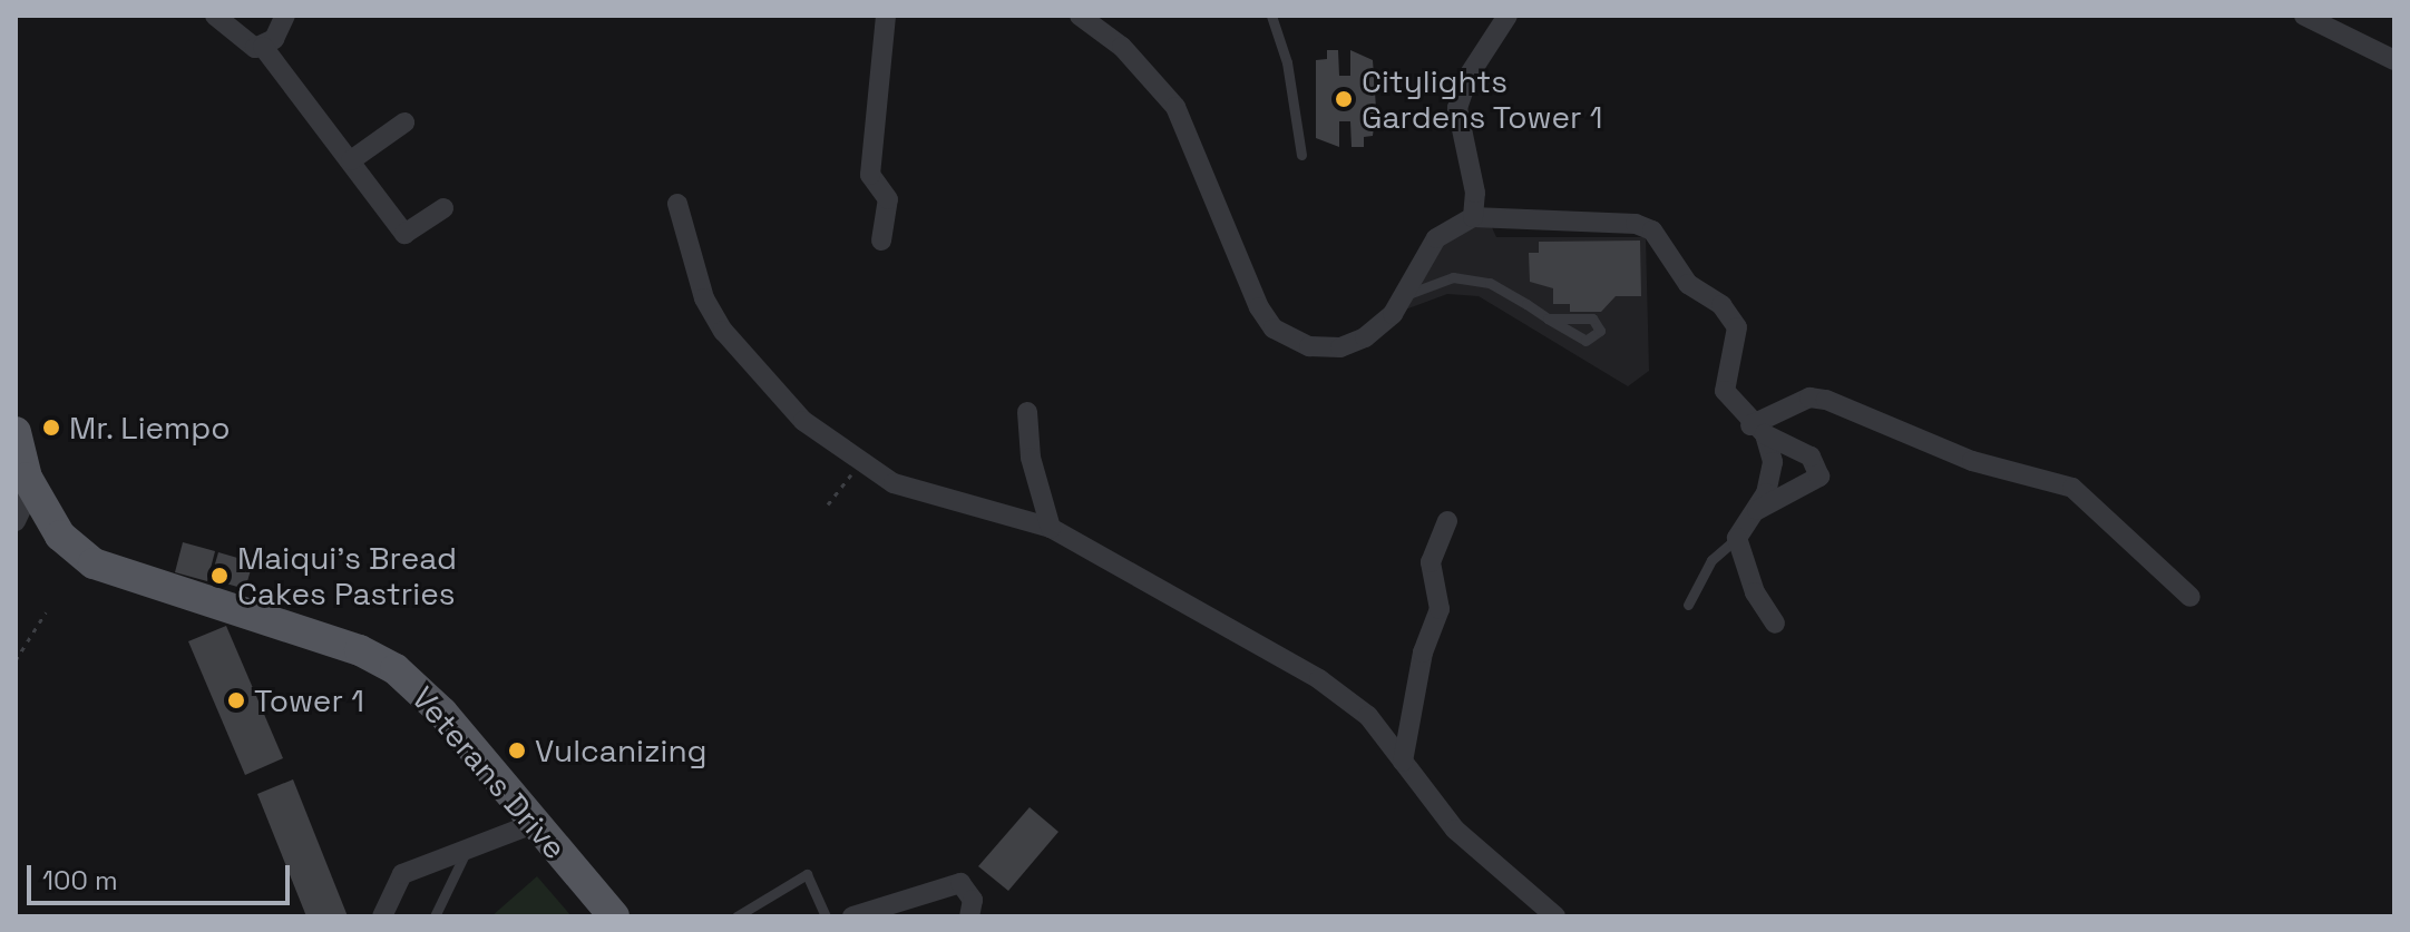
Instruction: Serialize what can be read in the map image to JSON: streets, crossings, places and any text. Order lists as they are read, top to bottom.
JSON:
{
  "streets": {
    "main road": ["Veterans Drive"]
  },
  "places": [
    "Citylights Gardens Tower 1",
    "Mr. Liempo",
    "Maiqui's Bread Cakes Pastries",
    "Tower 1",
    "Vulcanizing"
  ],
  "scale_bar": "100 m"
}
